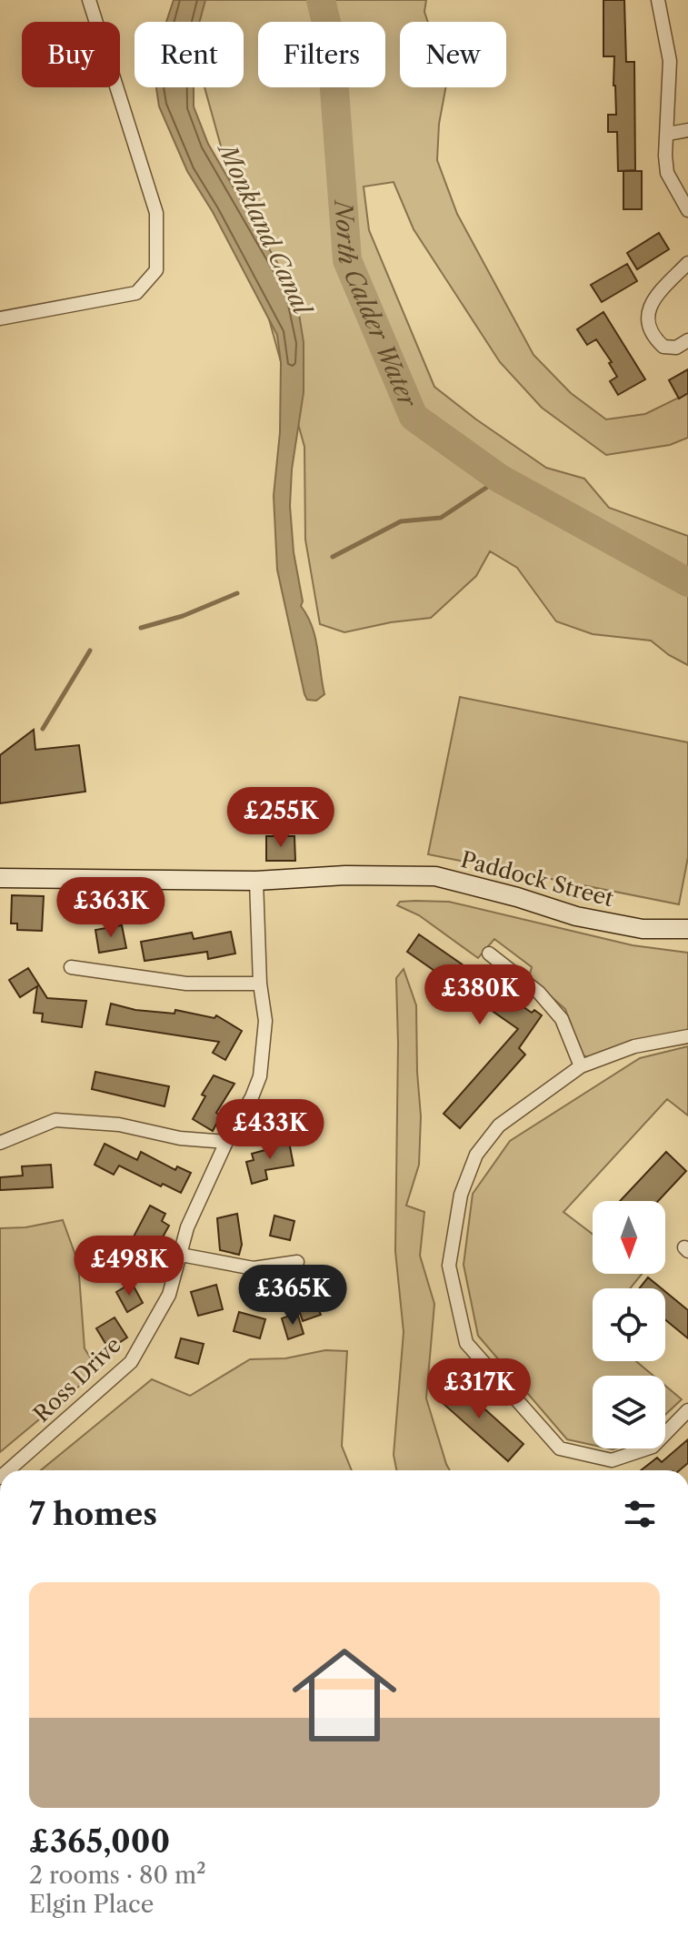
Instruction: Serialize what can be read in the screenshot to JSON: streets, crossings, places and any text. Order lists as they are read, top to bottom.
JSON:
{
  "streets": {
    "street": ["Paddock Street", "Ross Drive"]
  },
  "crossings": [
    ["Paddock Street", "Ross Drive"]
  ],
  "water": ["Monkland Canal", "North Calder Water"],
  "north": "bottom",
  "page": {
    "chip": [
      "Buy",
      "Rent",
      "Filters",
      "New"
    ],
    "price": [
      "£255K",
      "£363K",
      "£380K",
      "£433K",
      "£498K",
      "£365K",
      "£317K"
    ],
    "heading": "7 homes",
    "list": [
      {
        "name": "£365,000",
        "note": "2 rooms · 80 m² · Elgin Place"
      }
    ]
  }
}
